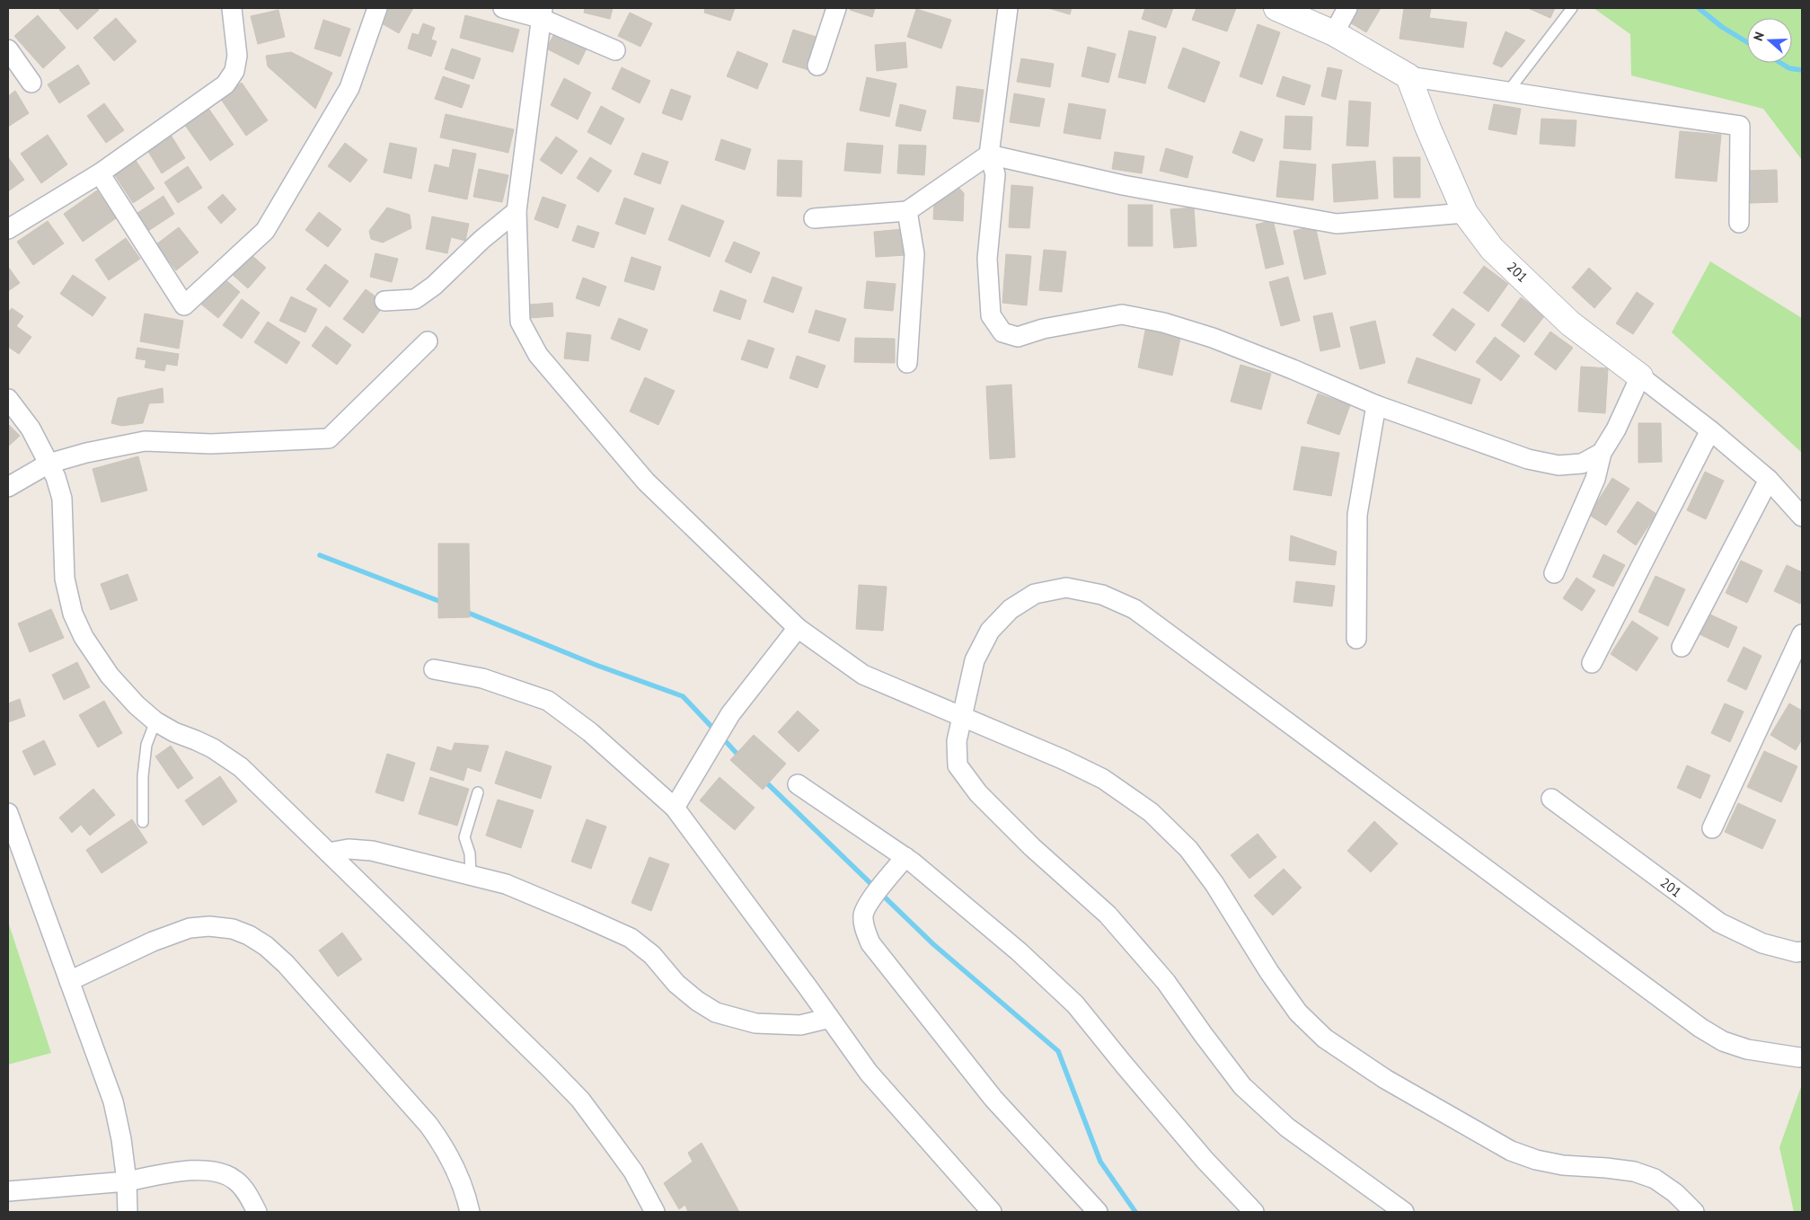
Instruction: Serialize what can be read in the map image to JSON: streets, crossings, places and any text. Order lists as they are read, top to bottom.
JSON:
{
  "streets": {
    "street": ["201"]
  },
  "north": "left"
}
